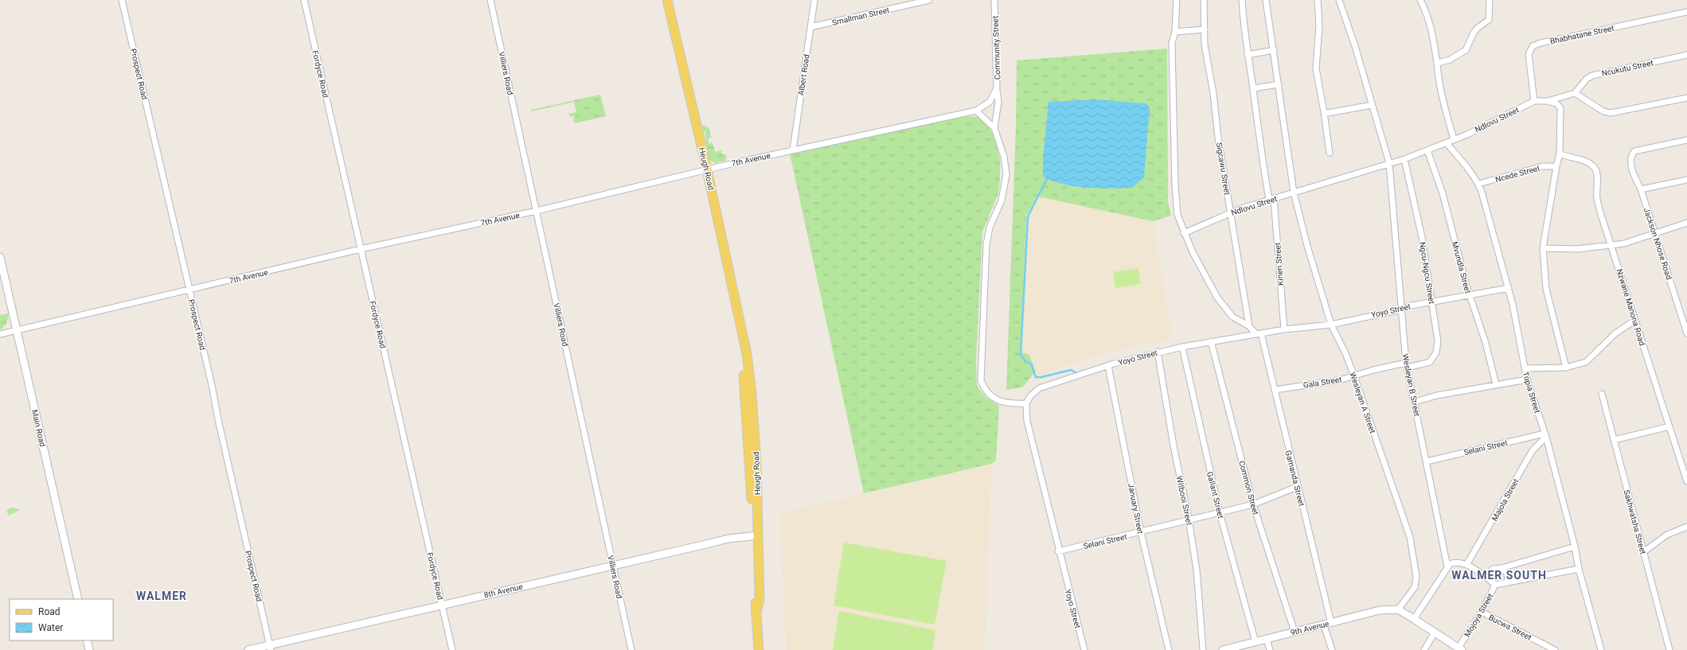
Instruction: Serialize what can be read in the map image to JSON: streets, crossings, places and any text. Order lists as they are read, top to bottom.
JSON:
{
  "streets": {
    "main road": ["Heugh Road"],
    "street": [
      "Smallman Street",
      "Bhabhatane Street",
      "Community Street",
      "Ncukutu Street",
      "Villiers Road",
      "Prospect Road",
      "Fordyce Road",
      "Albert Road",
      "Ndlovu Street",
      "7th Avenue",
      "Sigcawu Street",
      "Ncede Street",
      "Jackson Nhose Road",
      "Kineri Street",
      "Mvundla Street",
      "Ngcu-Ngcu Street",
      "Nzwane Manona Road",
      "Yoyo Street",
      "Gala Street",
      "Wesleyan B Street",
      "Topia Street",
      "Wesleyan A Street",
      "Main Road",
      "Selani Street",
      "Gamanda Street",
      "Common Street",
      "Gallant Street",
      "Majola Street",
      "Witbooi Street",
      "January Street",
      "Sakhwatsha Street",
      "8th Avenue",
      "Mojoya Street",
      "Bucwa Street",
      "9th Avenue"
    ]
  },
  "crossings": [
    ["Smallman Street", "Albert Road"],
    ["Bhabhatane Street", "Ndlovu Street"],
    ["Community Street", "7th Avenue"],
    ["Villiers Road", "7th Avenue"],
    ["Villiers Road", "8th Avenue"],
    ["Prospect Road", "7th Avenue"],
    ["Prospect Road", "8th Avenue"],
    ["Fordyce Road", "7th Avenue"],
    ["Fordyce Road", "8th Avenue"],
    ["Albert Road", "7th Avenue"],
    ["Ndlovu Street", "Sigcawu Street"],
    ["Ndlovu Street", "Kineri Street"],
    ["Ndlovu Street", "Mvundla Street"],
    ["Ndlovu Street", "Ngcu-Ngcu Street"],
    ["Ndlovu Street", "Wesleyan B Street"],
    ["Ndlovu Street", "Topia Street"],
    ["Ndlovu Street", "Wesleyan A Street"],
    ["7th Avenue", "Heugh Road"],
    ["7th Avenue", "Main Road"],
    ["Heugh Road", "8th Avenue"],
    ["Ncede Street", "Topia Street"],
    ["Kineri Street", "Yoyo Street"],
    ["Mvundla Street", "Yoyo Street"],
    ["Ngcu-Ngcu Street", "Yoyo Street"],
    ["Ngcu-Ngcu Street", "Gala Street"],
    ["Ngcu-Ngcu Street", "Wesleyan B Street"],
    ["Yoyo Street", "Wesleyan B Street"],
    ["Yoyo Street", "Topia Street"],
    ["Yoyo Street", "Wesleyan A Street"],
    ["Yoyo Street", "Selani Street"],
    ["Yoyo Street", "Gamanda Street"],
    ["Yoyo Street", "Common Street"],
    ["Yoyo Street", "Gallant Street"],
    ["Yoyo Street", "Witbooi Street"],
    ["Yoyo Street", "January Street"],
    ["Gala Street", "Wesleyan B Street"],
    ["Gala Street", "Wesleyan A Street"],
    ["Gala Street", "Gamanda Street"],
    ["Wesleyan B Street", "Selani Street"],
    ["Topia Street", "Selani Street"],
    ["Topia Street", "Majola Street"],
    ["Wesleyan A Street", "9th Avenue"],
    ["Selani Street", "Gamanda Street"],
    ["Selani Street", "Common Street"],
    ["Selani Street", "Gallant Street"],
    ["Selani Street", "Majola Street"],
    ["Selani Street", "Witbooi Street"],
    ["Selani Street", "January Street"],
    ["Gamanda Street", "9th Avenue"],
    ["Common Street", "9th Avenue"],
    ["Gallant Street", "9th Avenue"],
    ["Majola Street", "Mojoya Street"],
    ["Mojoya Street", "Bucwa Street"]
  ],
  "districts": ["WALMER SOUTH", "WALMER"],
  "legend": ["Road", "Water"]
}
